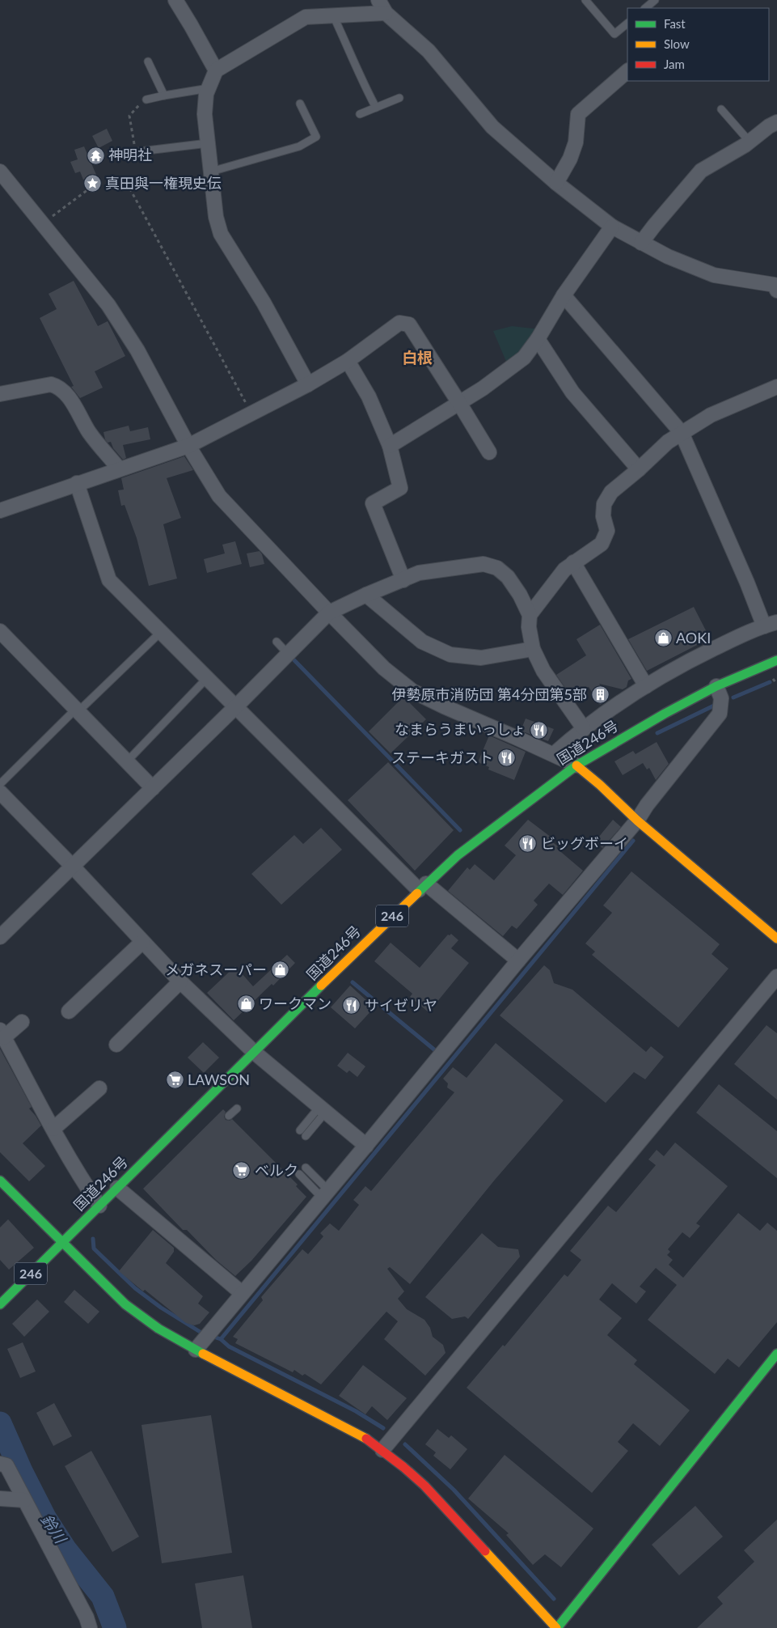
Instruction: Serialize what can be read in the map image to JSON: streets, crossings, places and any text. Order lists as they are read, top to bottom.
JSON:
{
  "streets": {
    "main road": ["国道246号", "246"]
  },
  "districts": ["白根"],
  "water": ["鈴川"],
  "places": {
    "temple": ["神明社"],
    "place": ["真田與一権現史伝"],
    "shop": ["AOKI", "メガネスーパー", "ワークマン"],
    "building": ["伊勢原市消防団 第4分団第5部"],
    "restaurant": [
      "なまらうまいっしょ",
      "ステーキガスト",
      "ビッグボーイ",
      "サイゼリヤ"
    ],
    "supermarket": ["LAWSON", "ベルク"]
  },
  "legend": ["Fast", "Slow", "Jam"]
}
